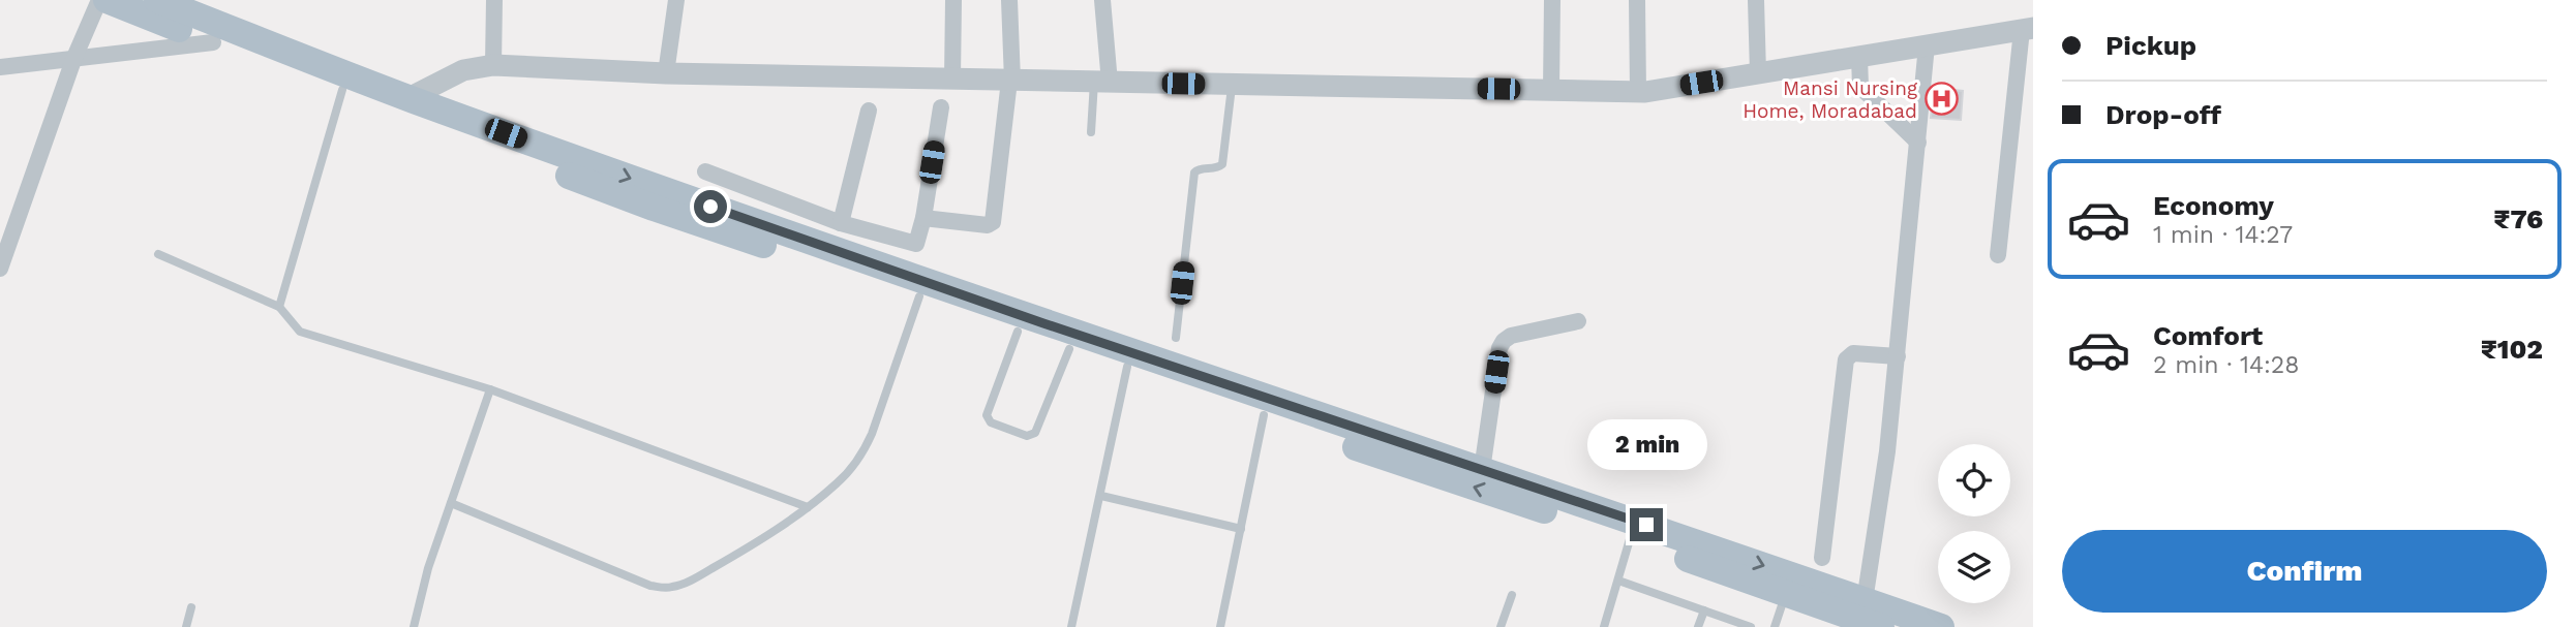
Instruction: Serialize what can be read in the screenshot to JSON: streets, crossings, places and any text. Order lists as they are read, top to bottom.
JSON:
{
  "places": {
    "hospital": ["Mansi Nursing Home, Moradabad"]
  },
  "page": {
    "banner": ["Pickup", "Drop-off"],
    "list": [
      {
        "name": "Economy",
        "note": "1 min · 14:27",
        "value": "₹76"
      },
      {
        "name": "Comfort",
        "note": "2 min · 14:28",
        "value": "₹102"
      }
    ],
    "bubble": "2 min",
    "buttons": "Confirm"
  }
}
